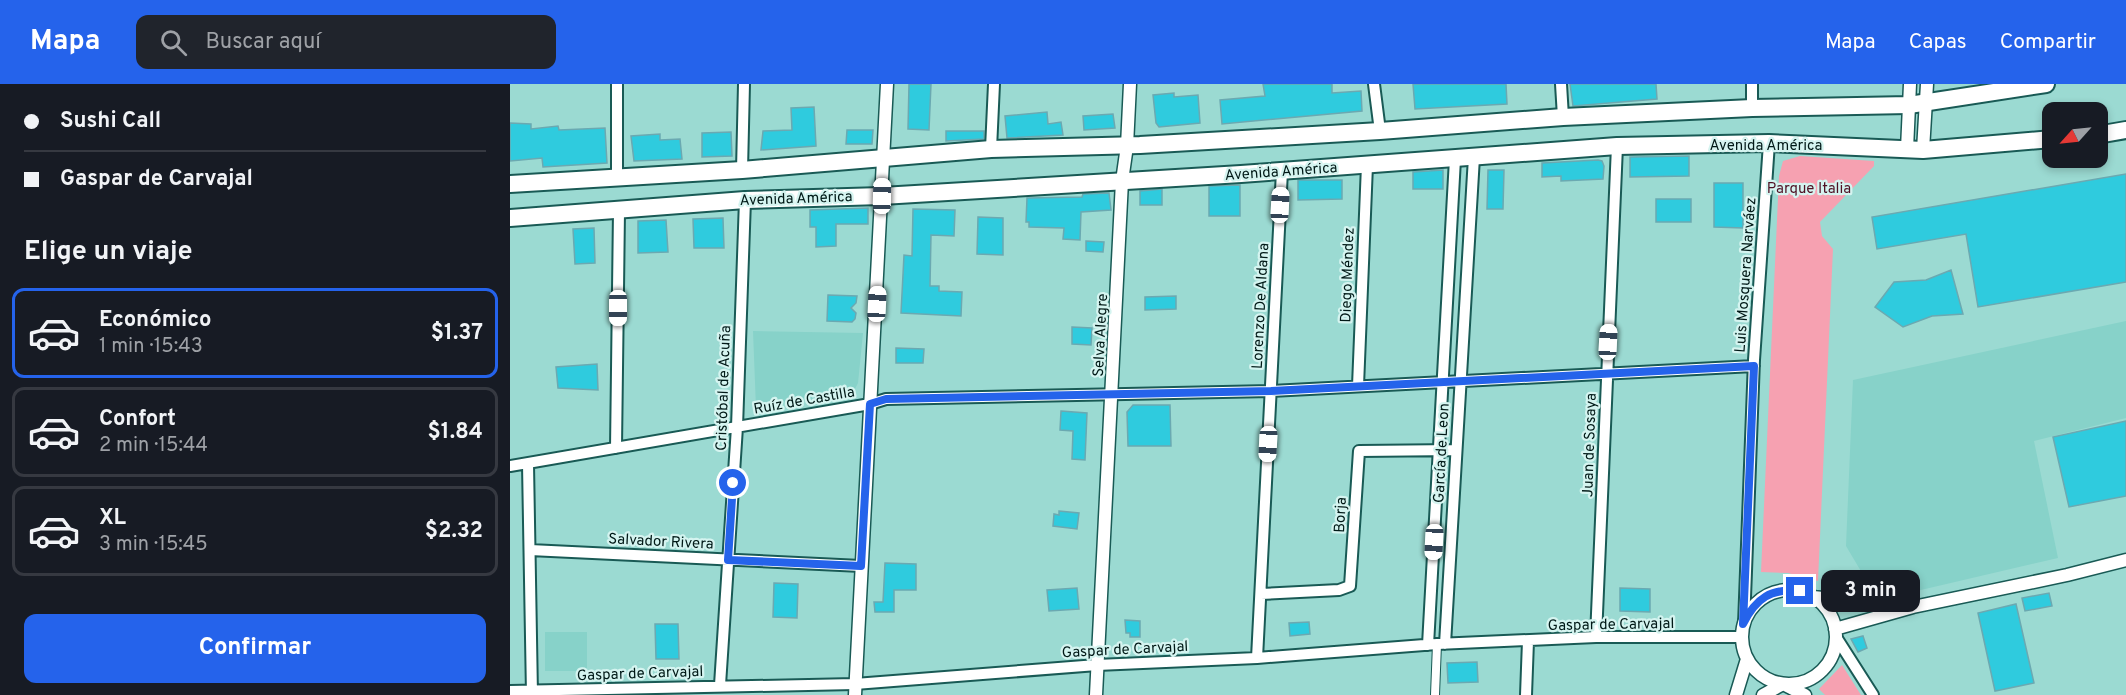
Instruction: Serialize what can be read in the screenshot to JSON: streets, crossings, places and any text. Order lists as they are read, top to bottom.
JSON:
{
  "streets": {
    "main road": ["Avenida América"],
    "street": [
      "Diego Méndez",
      "Luis Mosquera Narváez",
      "Lorenzo De Aldana",
      "Selva Alegre",
      "Cristóbal de Acuña",
      "Ruíz de Castilla",
      "Juan de Sosaya",
      "García de Leon",
      "Borja",
      "Salvador Rivera",
      "Gaspar de Carvajal"
    ]
  },
  "crossings": [
    ["Avenida América", "Diego Méndez"],
    ["Avenida América", "Luis Mosquera Narváez"],
    ["Avenida América", "Lorenzo De Aldana"],
    ["Avenida América", "Selva Alegre"],
    ["Avenida América", "Cristóbal de Acuña"],
    ["Avenida América", "Juan de Sosaya"],
    ["Avenida América", "García de Leon"],
    ["Diego Méndez", "Ruíz de Castilla"],
    ["Luis Mosquera Narváez", "Ruíz de Castilla"],
    ["Luis Mosquera Narváez", "Gaspar de Carvajal"],
    ["Lorenzo De Aldana", "Ruíz de Castilla"],
    ["Lorenzo De Aldana", "Borja"],
    ["Lorenzo De Aldana", "Gaspar de Carvajal"],
    ["Selva Alegre", "Ruíz de Castilla"],
    ["Selva Alegre", "Gaspar de Carvajal"],
    ["Cristóbal de Acuña", "Ruíz de Castilla"],
    ["Cristóbal de Acuña", "Salvador Rivera"],
    ["Cristóbal de Acuña", "Gaspar de Carvajal"],
    ["Ruíz de Castilla", "Juan de Sosaya"],
    ["Ruíz de Castilla", "García de Leon"],
    ["Juan de Sosaya", "Gaspar de Carvajal"],
    ["García de Leon", "Borja"],
    ["García de Leon", "Gaspar de Carvajal"]
  ],
  "parks": ["Parque Italia"],
  "north": "bottom left",
  "page": {
    "header": "Mapa",
    "search": "Buscar aquí",
    "nav": ["Mapa", "Capas", "Compartir"],
    "banner": ["Sushi Call", "Gaspar de Carvajal"],
    "heading": "Elige un viaje",
    "list": [
      {
        "name": "Económico",
        "note": "1 min · 15:43",
        "value": "$1.37"
      },
      {
        "name": "Confort",
        "note": "2 min · 15:44",
        "value": "$1.84"
      },
      {
        "name": "XL",
        "note": "3 min · 15:45",
        "value": "$2.32"
      }
    ],
    "bubble": "3 min",
    "buttons": "Confirmar"
  }
}
